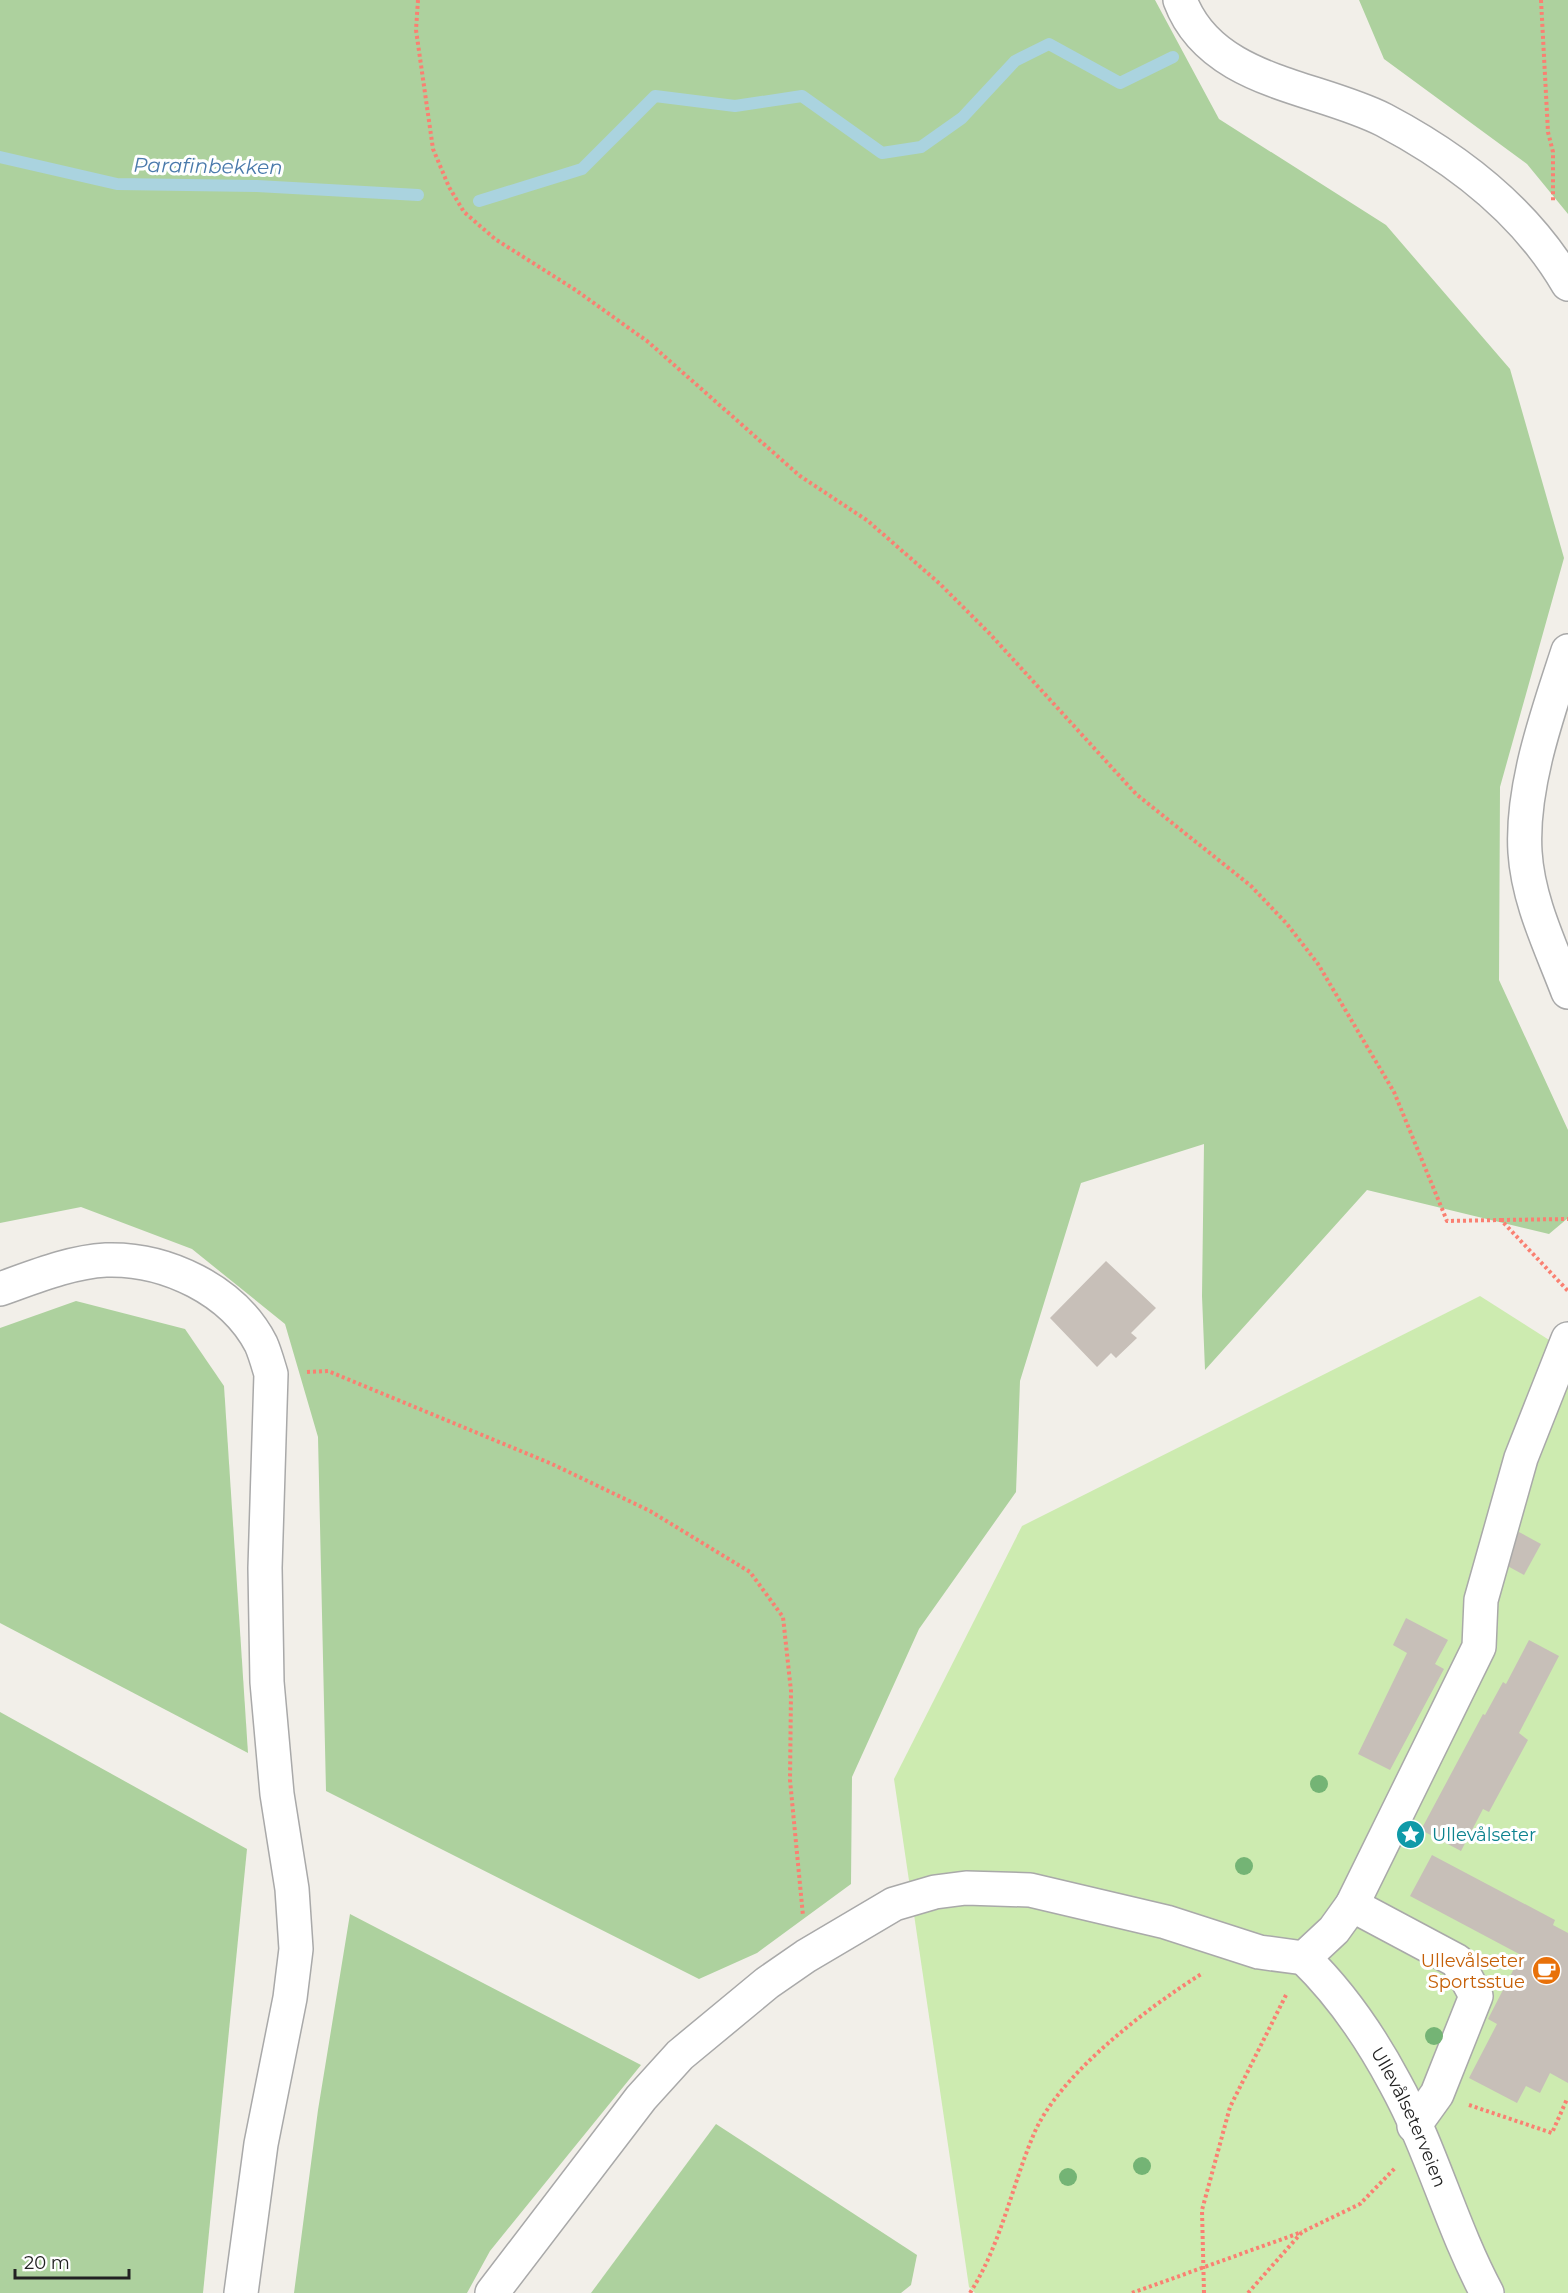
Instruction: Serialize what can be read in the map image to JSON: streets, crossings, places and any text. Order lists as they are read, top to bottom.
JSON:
{
  "streets": {
    "street": ["Ullevålseterveien"]
  },
  "water": ["Parafinbekken"],
  "places": {
    "place": ["Ullevålseter"],
    "cafe": ["Ullevålseter Sportsstue"]
  },
  "scale_bar": "20 m"
}
